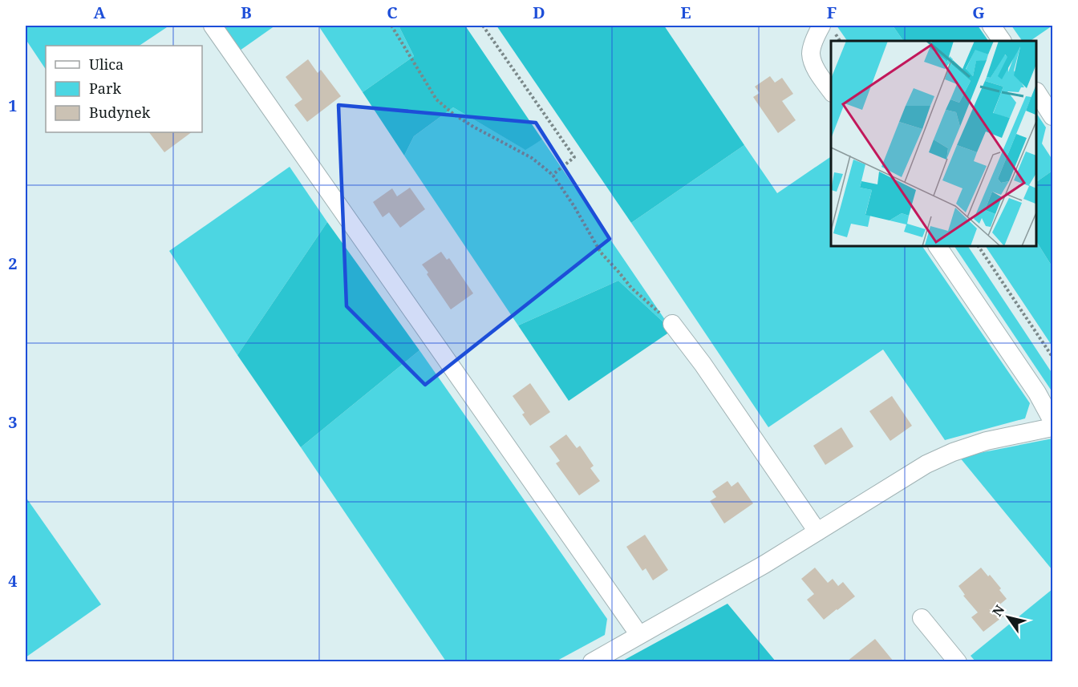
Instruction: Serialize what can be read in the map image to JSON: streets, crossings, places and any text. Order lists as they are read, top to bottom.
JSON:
{
  "legend": ["Ulica", "Park", "Budynek"],
  "north": "top left",
  "grid": {
    "columns": [
      "A",
      "B",
      "C",
      "D",
      "E",
      "F",
      "G"
    ],
    "rows": [
      "1",
      "2",
      "3",
      "4"
    ]
  }
}
